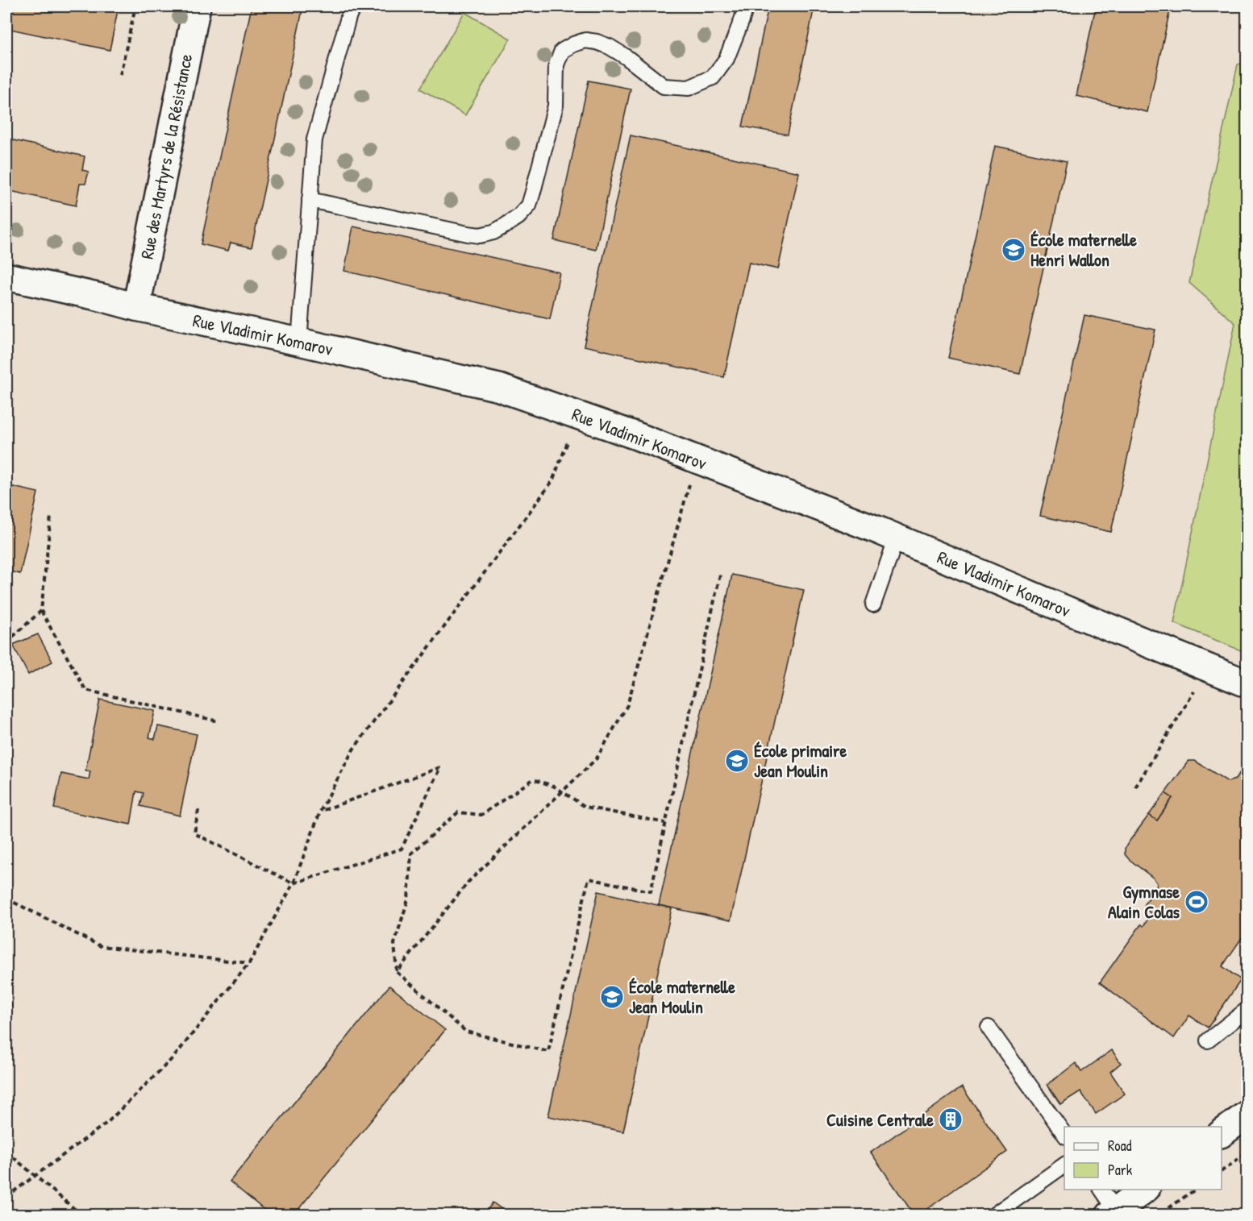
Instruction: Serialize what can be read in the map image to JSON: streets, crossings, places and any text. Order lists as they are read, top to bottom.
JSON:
{
  "streets": {
    "street": ["Rue des Martyrs de la Résistance", "Rue Vladimir Komarov"]
  },
  "crossings": [
    ["Rue des Martyrs de la Résistance", "Rue Vladimir Komarov"]
  ],
  "places": {
    "school or university": ["École maternelle Henri Wallon", "École primaire Jean Moulin", "École maternelle Jean Moulin"],
    "sports": ["Gymnase Alain Colas"],
    "building": ["Cuisine Centrale"]
  },
  "legend": ["Road", "Park"]
}
